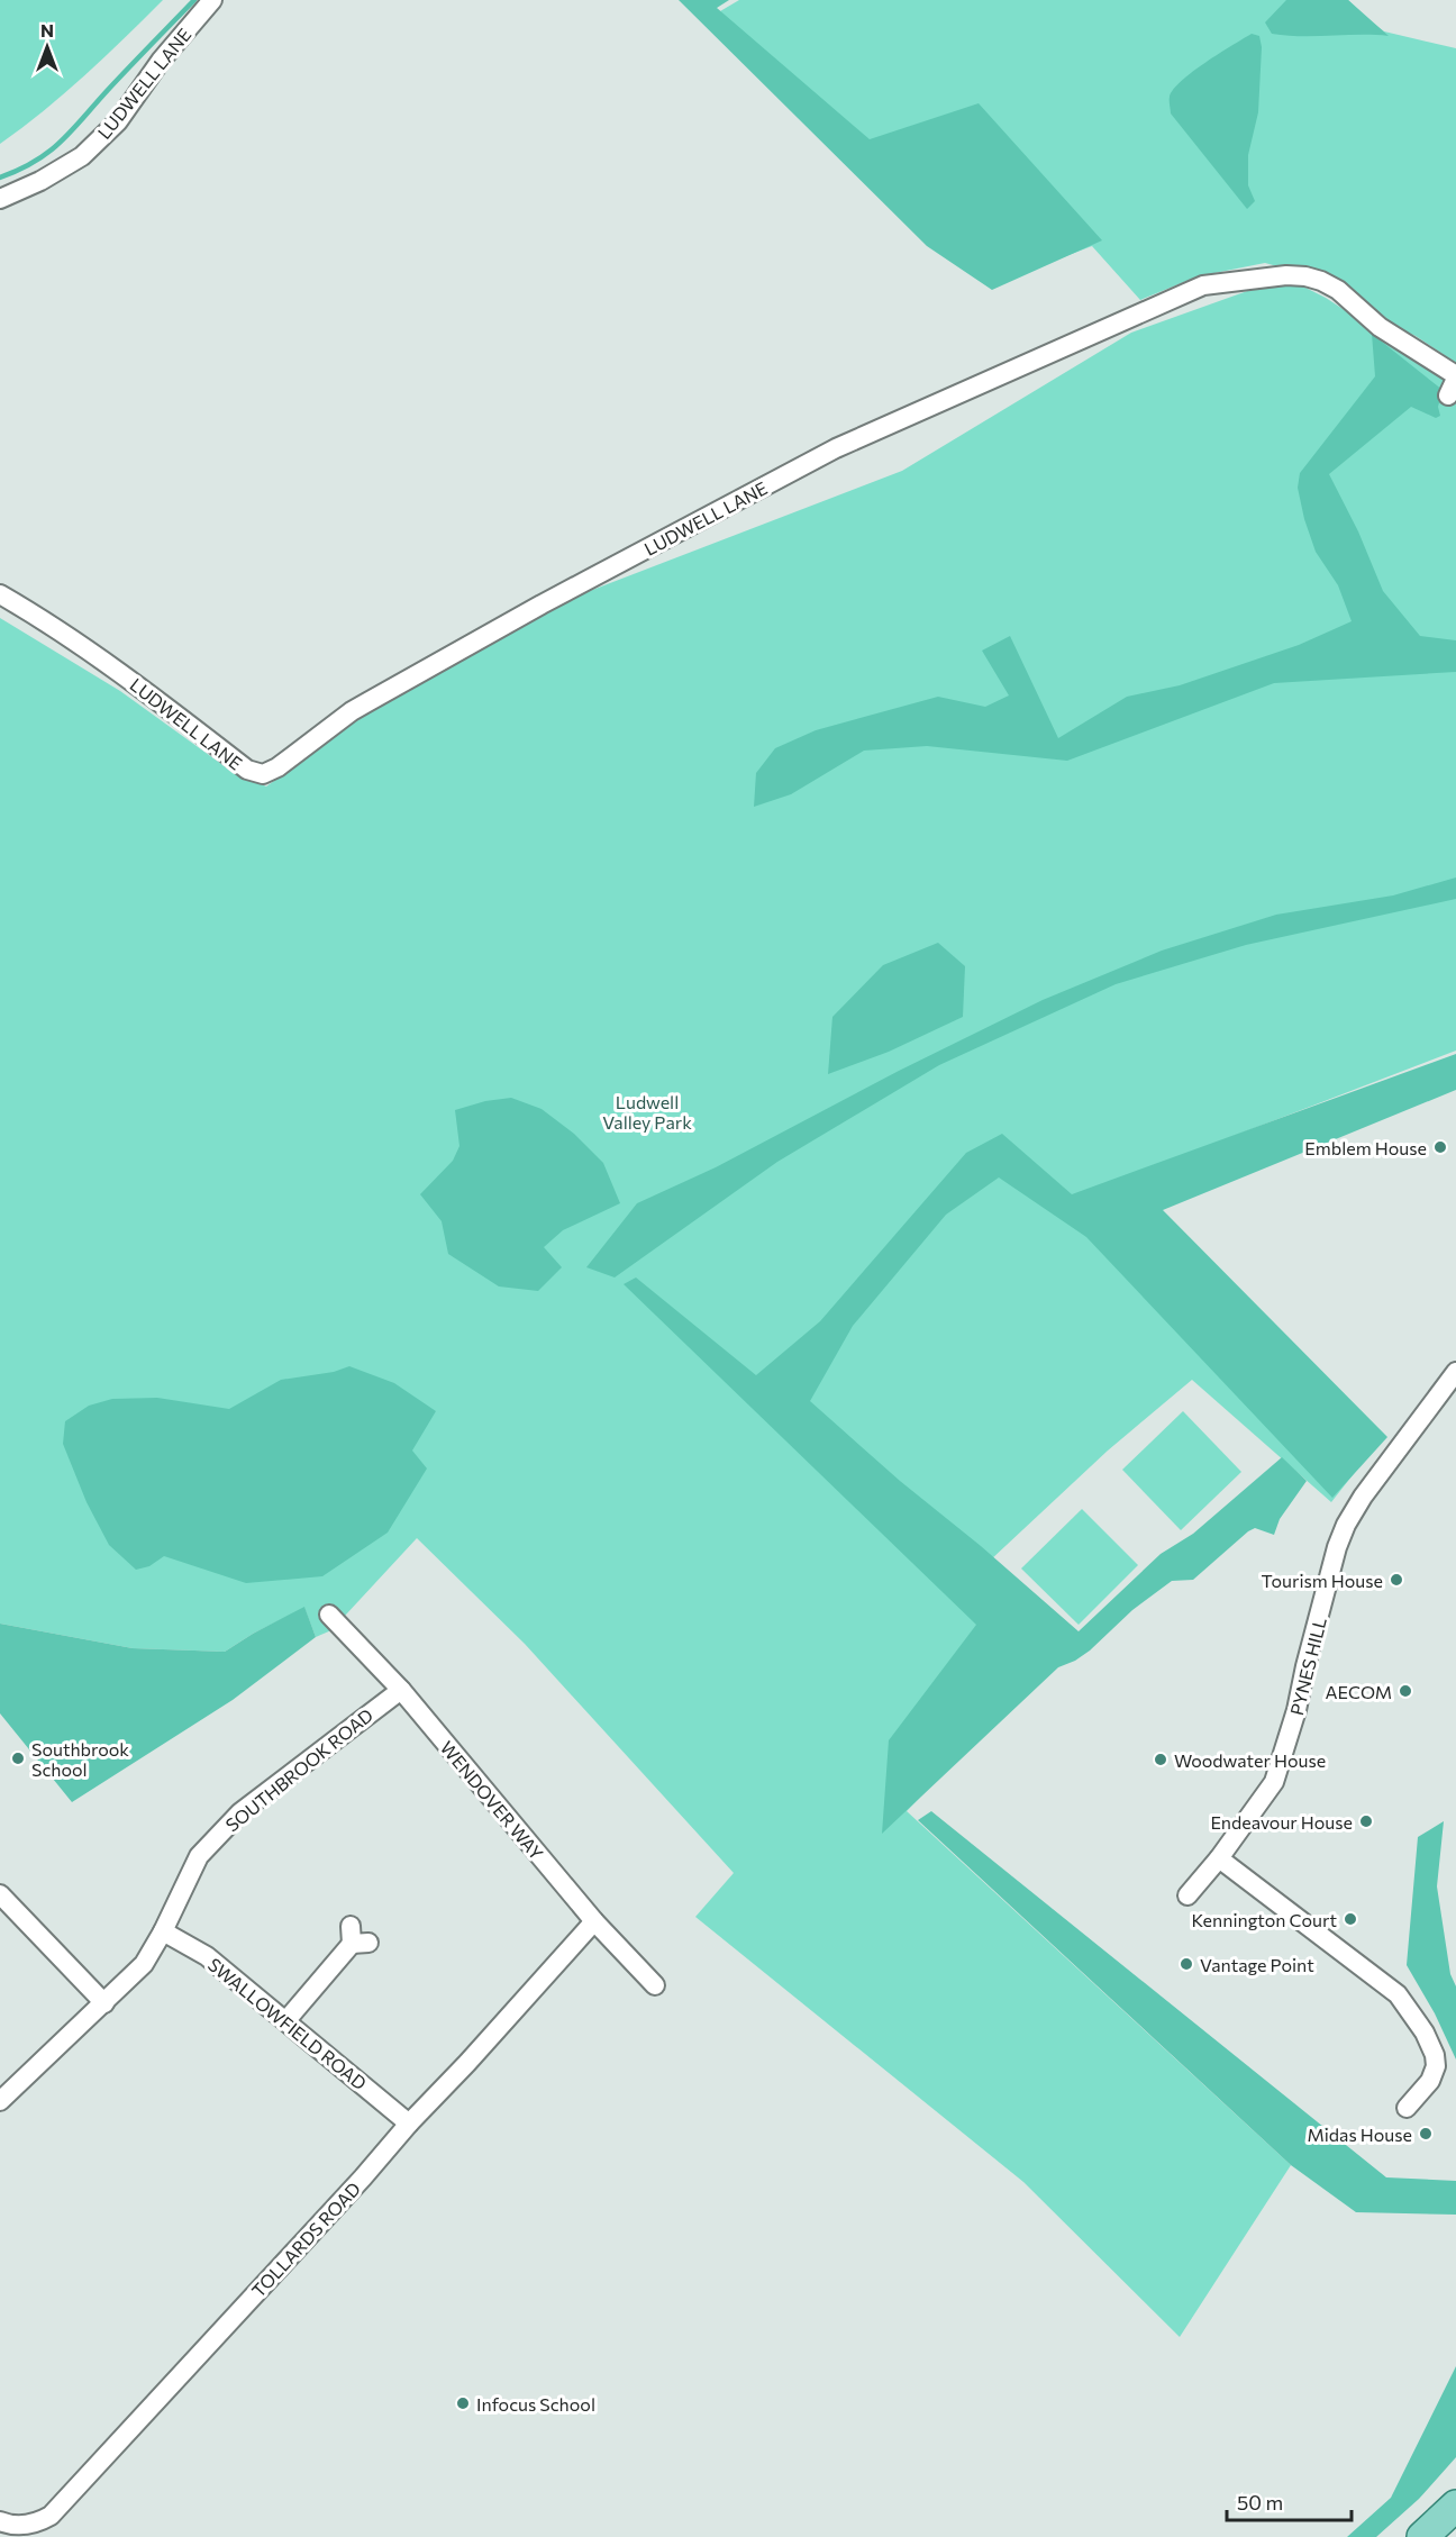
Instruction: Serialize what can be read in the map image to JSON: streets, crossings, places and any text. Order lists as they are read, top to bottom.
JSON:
{
  "streets": {
    "street": [
      "LUDWELL LANE",
      "PYNES HILL",
      "SOUTHBROOK ROAD",
      "WENDOVER WAY",
      "SWALLOWFIELD ROAD",
      "TOLLARDS ROAD"
    ]
  },
  "crossings": [
    ["SOUTHBROOK ROAD", "WENDOVER WAY"],
    ["SOUTHBROOK ROAD", "SWALLOWFIELD ROAD"],
    ["WENDOVER WAY", "TOLLARDS ROAD"],
    ["SWALLOWFIELD ROAD", "TOLLARDS ROAD"]
  ],
  "parks": ["Ludwell Valley Park"],
  "places": [
    "Emblem House",
    "Tourism House",
    "AECOM",
    "Southbrook School",
    "Woodwater House",
    "Endeavour House",
    "Kennington Court",
    "Vantage Point",
    "Midas House",
    "Infocus School"
  ],
  "scale_bar": "50 m",
  "north": "top"
}
